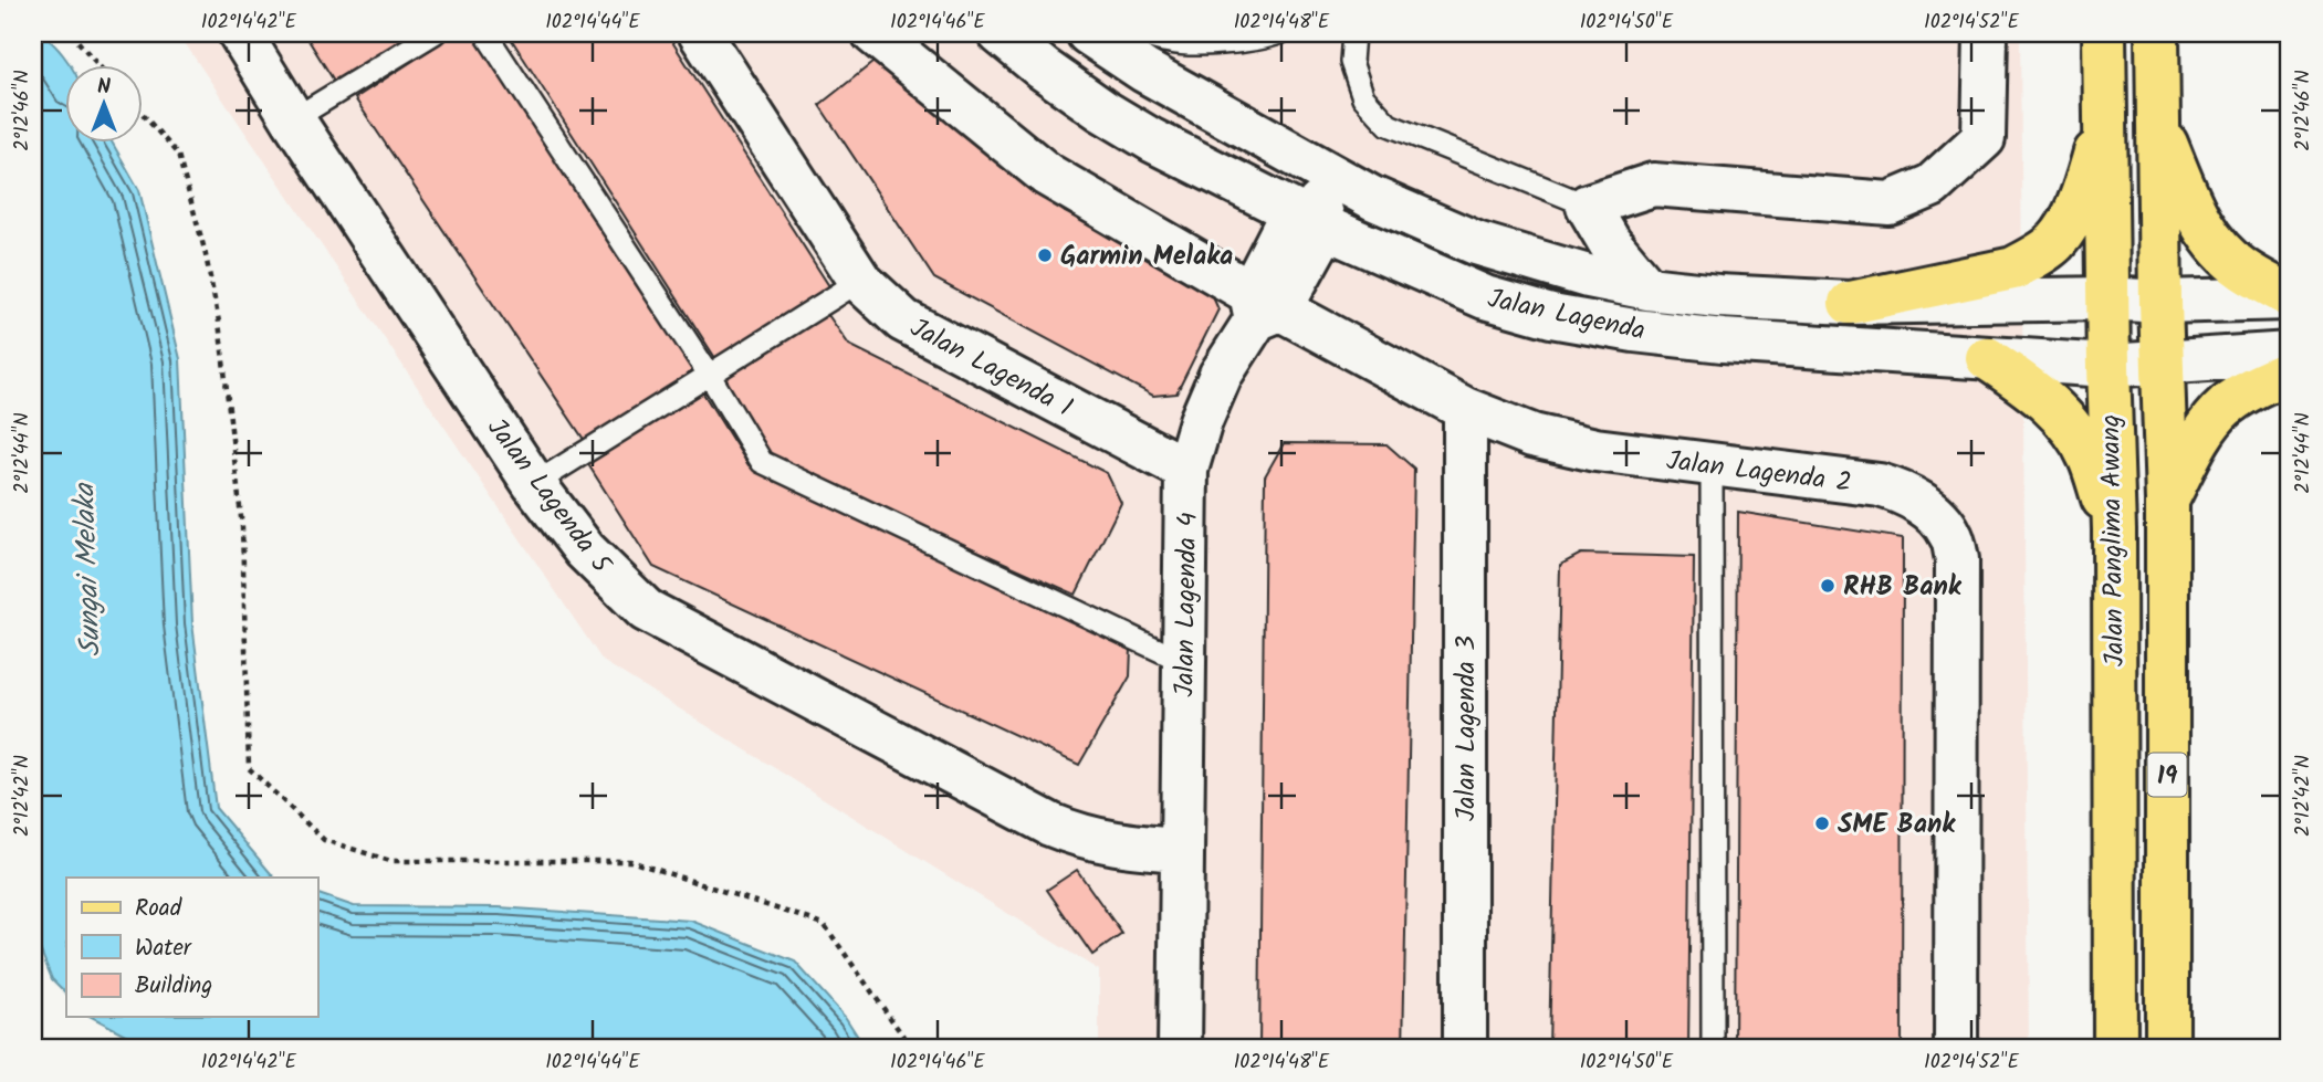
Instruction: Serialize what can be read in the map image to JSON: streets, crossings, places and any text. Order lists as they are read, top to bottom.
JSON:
{
  "streets": {
    "main road": ["Jalan Panglima Awang", "19"],
    "street": [
      "Jalan Lagenda",
      "Jalan Lagenda 1",
      "Jalan Lagenda 2",
      "Jalan Lagenda 5",
      "Jalan Lagenda 4",
      "Jalan Lagenda 3"
    ]
  },
  "crossings": [
    ["Jalan Lagenda", "Jalan Panglima Awang"],
    ["Jalan Lagenda", "Jalan Lagenda 4"],
    ["Jalan Lagenda 1", "Jalan Lagenda 4"],
    ["Jalan Lagenda 2", "Jalan Lagenda 4"],
    ["Jalan Lagenda 2", "Jalan Lagenda 3"],
    ["Jalan Lagenda 5", "Jalan Lagenda 4"]
  ],
  "water": ["Sungai Melaka"],
  "places": ["Garmin Melaka", "RHB Bank", "SME Bank"],
  "legend": ["Road", "Water", "Building"],
  "north": "top",
  "coordinates": [
    "102°14'42\"E",
    "102°14'44\"E",
    "102°14'46\"E",
    "102°14'48\"E",
    "102°14'50\"E",
    "102°14'52\"E",
    "2°12'46\"N",
    "2°12'44\"N",
    "2°12'42\"N"
  ]
}
